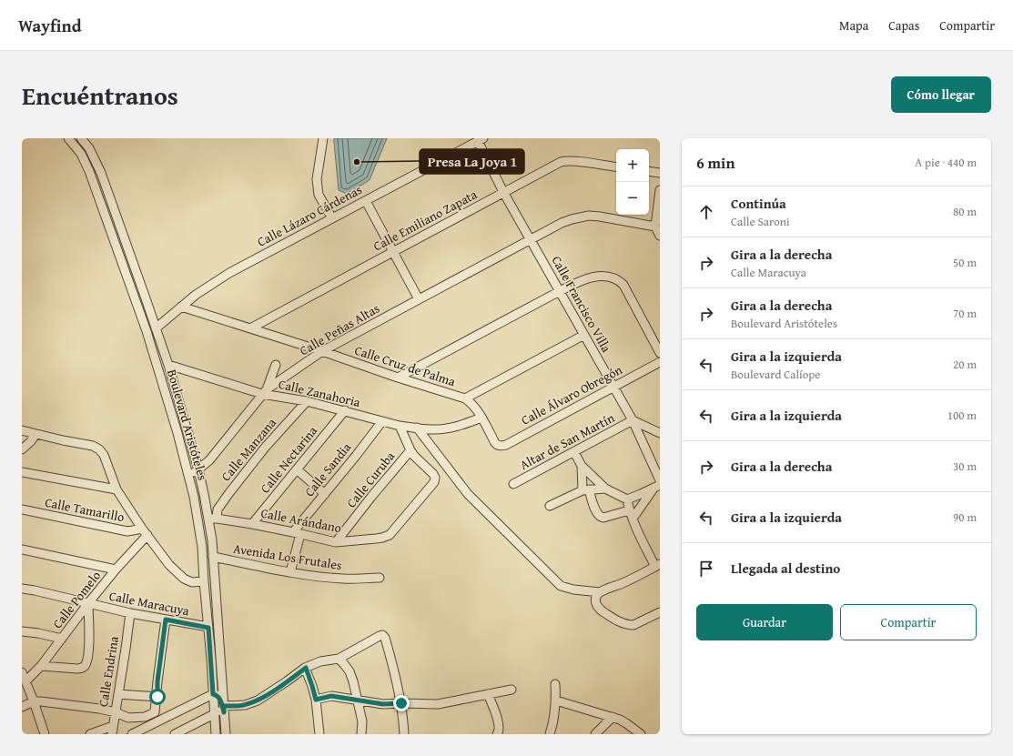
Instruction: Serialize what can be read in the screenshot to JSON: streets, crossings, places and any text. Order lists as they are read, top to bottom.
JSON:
{
  "streets": {
    "street": [
      "Calle Lázaro Cárdenas",
      "Calle Emiliano Zapata",
      "Calle Francisco Villa",
      "Calle Peñas Altas",
      "Calle Cruz de Palma",
      "Calle Zanahoria",
      "Calle Álvaro Obregón",
      "Boulevard Aristóteles",
      "Altar de San Martín",
      "Calle Manzana",
      "Calle Nectarina",
      "Calle Sandia",
      "Calle Curuba",
      "Calle Tamarillo",
      "Calle Arándano",
      "Avenida Los Frutales",
      "Calle Pomelo",
      "Calle Maracuya",
      "Calle Endrina"
    ]
  },
  "crossings": [
    ["Calle Lázaro Cárdenas", "Calle Francisco Villa"],
    ["Calle Lázaro Cárdenas", "Calle Cruz de Palma"],
    ["Calle Lázaro Cárdenas", "Boulevard Aristóteles"],
    ["Calle Emiliano Zapata", "Calle Francisco Villa"],
    ["Calle Emiliano Zapata", "Calle Cruz de Palma"],
    ["Calle Francisco Villa", "Calle Peñas Altas"],
    ["Calle Francisco Villa", "Calle Álvaro Obregón"],
    ["Calle Francisco Villa", "Altar de San Martín"],
    ["Calle Peñas Altas", "Calle Cruz de Palma"],
    ["Calle Peñas Altas", "Calle Zanahoria"],
    ["Calle Peñas Altas", "Boulevard Aristóteles"],
    ["Calle Cruz de Palma", "Calle Zanahoria"],
    ["Calle Cruz de Palma", "Calle Álvaro Obregón"],
    ["Calle Zanahoria", "Boulevard Aristóteles"],
    ["Calle Zanahoria", "Calle Manzana"],
    ["Calle Zanahoria", "Calle Nectarina"],
    ["Calle Zanahoria", "Calle Sandia"],
    ["Boulevard Aristóteles", "Calle Arándano"],
    ["Boulevard Aristóteles", "Avenida Los Frutales"],
    ["Boulevard Aristóteles", "Calle Maracuya"],
    ["Calle Manzana", "Calle Arándano"],
    ["Calle Nectarina", "Calle Arándano"],
    ["Calle Sandia", "Calle Arándano"],
    ["Calle Curuba", "Calle Arándano"],
    ["Calle Tamarillo", "Calle Pomelo"],
    ["Calle Pomelo", "Calle Maracuya"],
    ["Calle Maracuya", "Calle Endrina"]
  ],
  "places": ["Presa La Joya 1"],
  "page": {
    "header": "Wayfind",
    "nav": ["Mapa", "Capas", "Compartir"],
    "title": "Encuéntranos",
    "buttons": [
      "Cómo llegar",
      ["Guardar", "Compartir"]
    ],
    "heading": ["6 min", "A pie · 440 m"],
    "map_buttons": ["+", "−"],
    "list": [
      ["Continúa", "Calle Saroni", "80 m"],
      ["Gira a la derecha", "Calle Maracuya", "50 m"],
      ["Gira a la derecha", "Boulevard Aristóteles", "70 m"],
      ["Gira a la izquierda", "Boulevard Calíope", "20 m"],
      ["Gira a la izquierda", "100 m"],
      ["Gira a la derecha", "30 m"],
      ["Gira a la izquierda", "90 m"],
      "Llegada al destino"
    ]
  }
}
